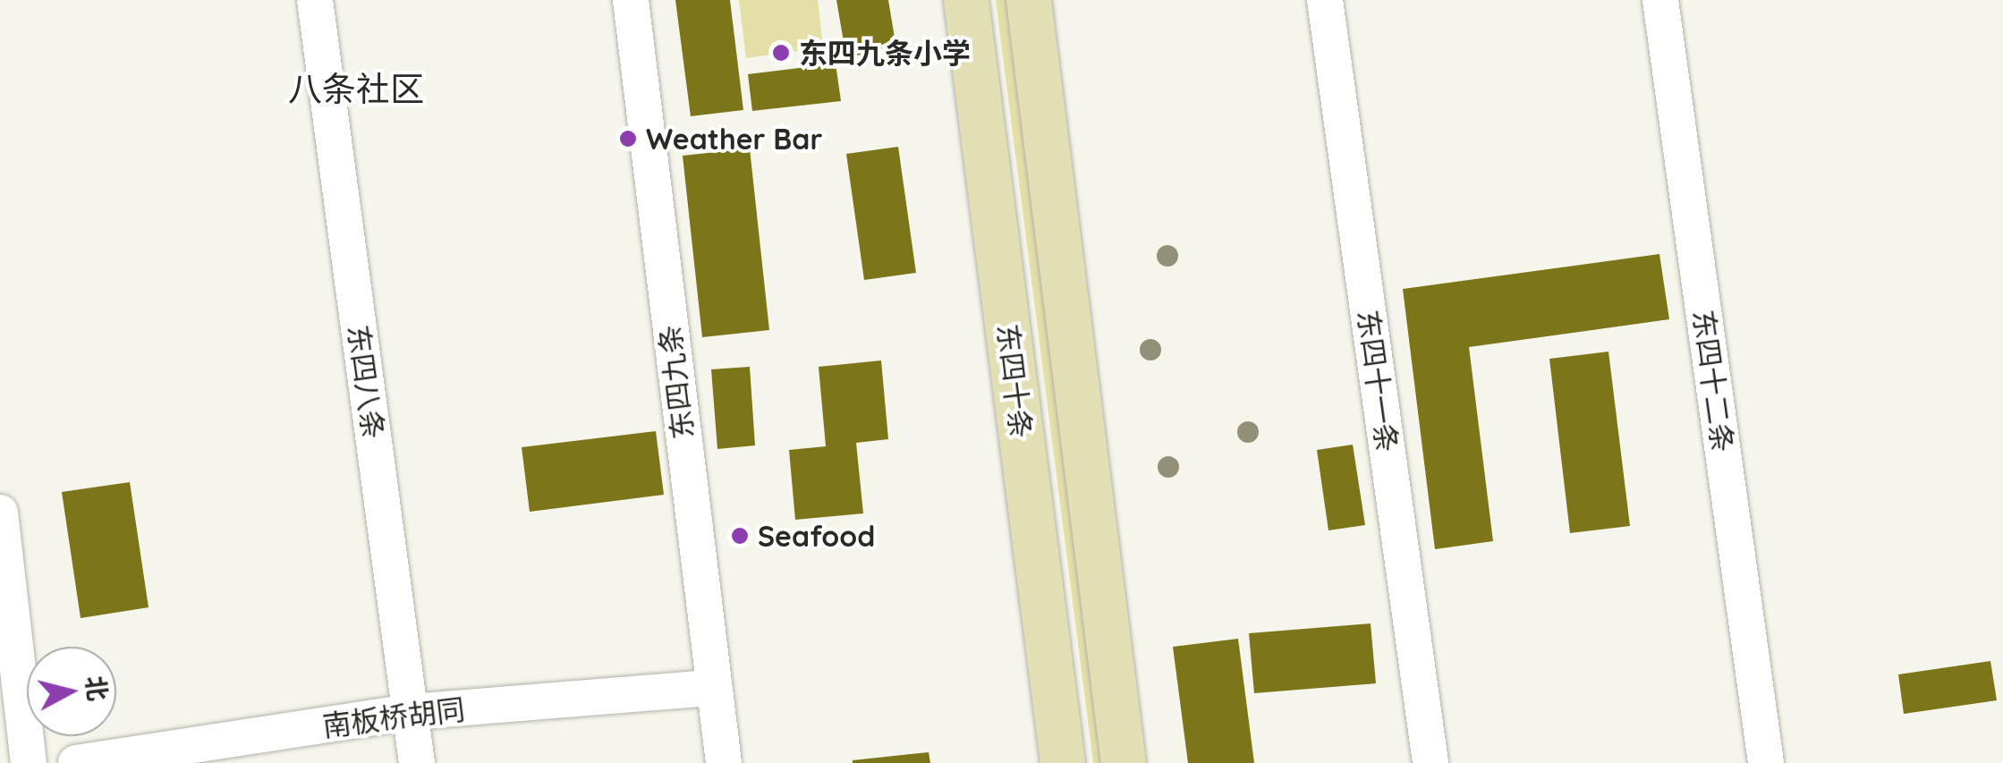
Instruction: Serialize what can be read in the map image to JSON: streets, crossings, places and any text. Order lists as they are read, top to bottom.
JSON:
{
  "streets": {
    "main road": ["东四十条"],
    "lane": [
      "东四十一条",
      "东四十二条",
      "东四八条",
      "东四九条",
      "南板桥胡同"
    ]
  },
  "crossings": [
    ["东四八条", "南板桥胡同"],
    ["东四九条", "南板桥胡同"]
  ],
  "districts": ["八条社区"],
  "places": ["东四九条小学", "Weather Bar", "Seafood"],
  "north": "right"
}
